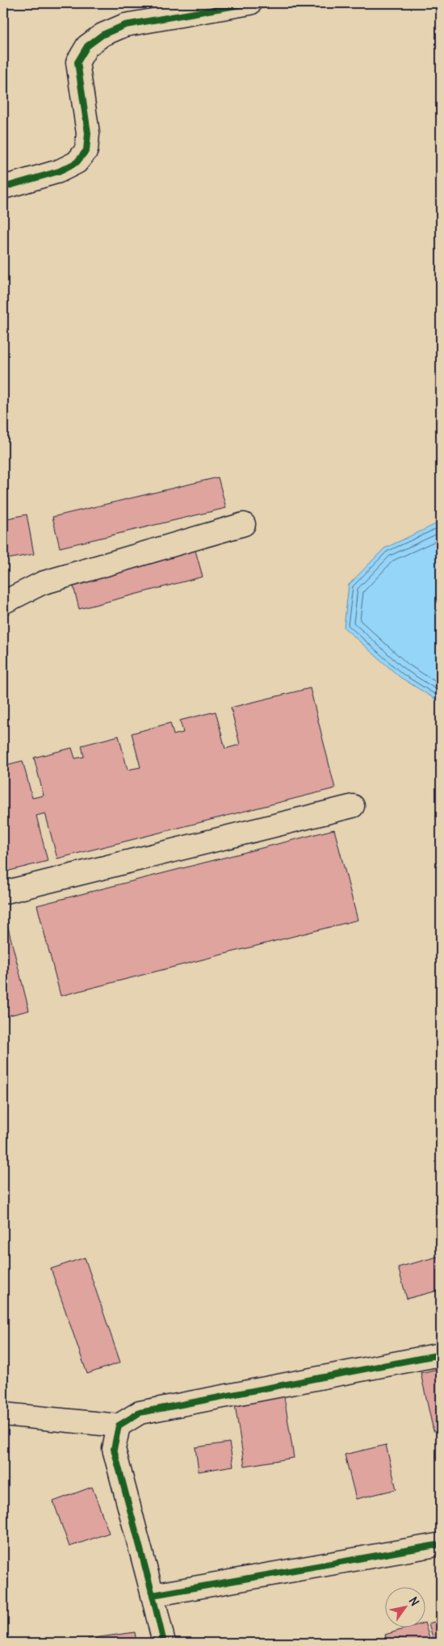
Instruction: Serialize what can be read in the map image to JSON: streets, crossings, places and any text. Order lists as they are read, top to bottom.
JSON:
{
  "north": "top right"
}
